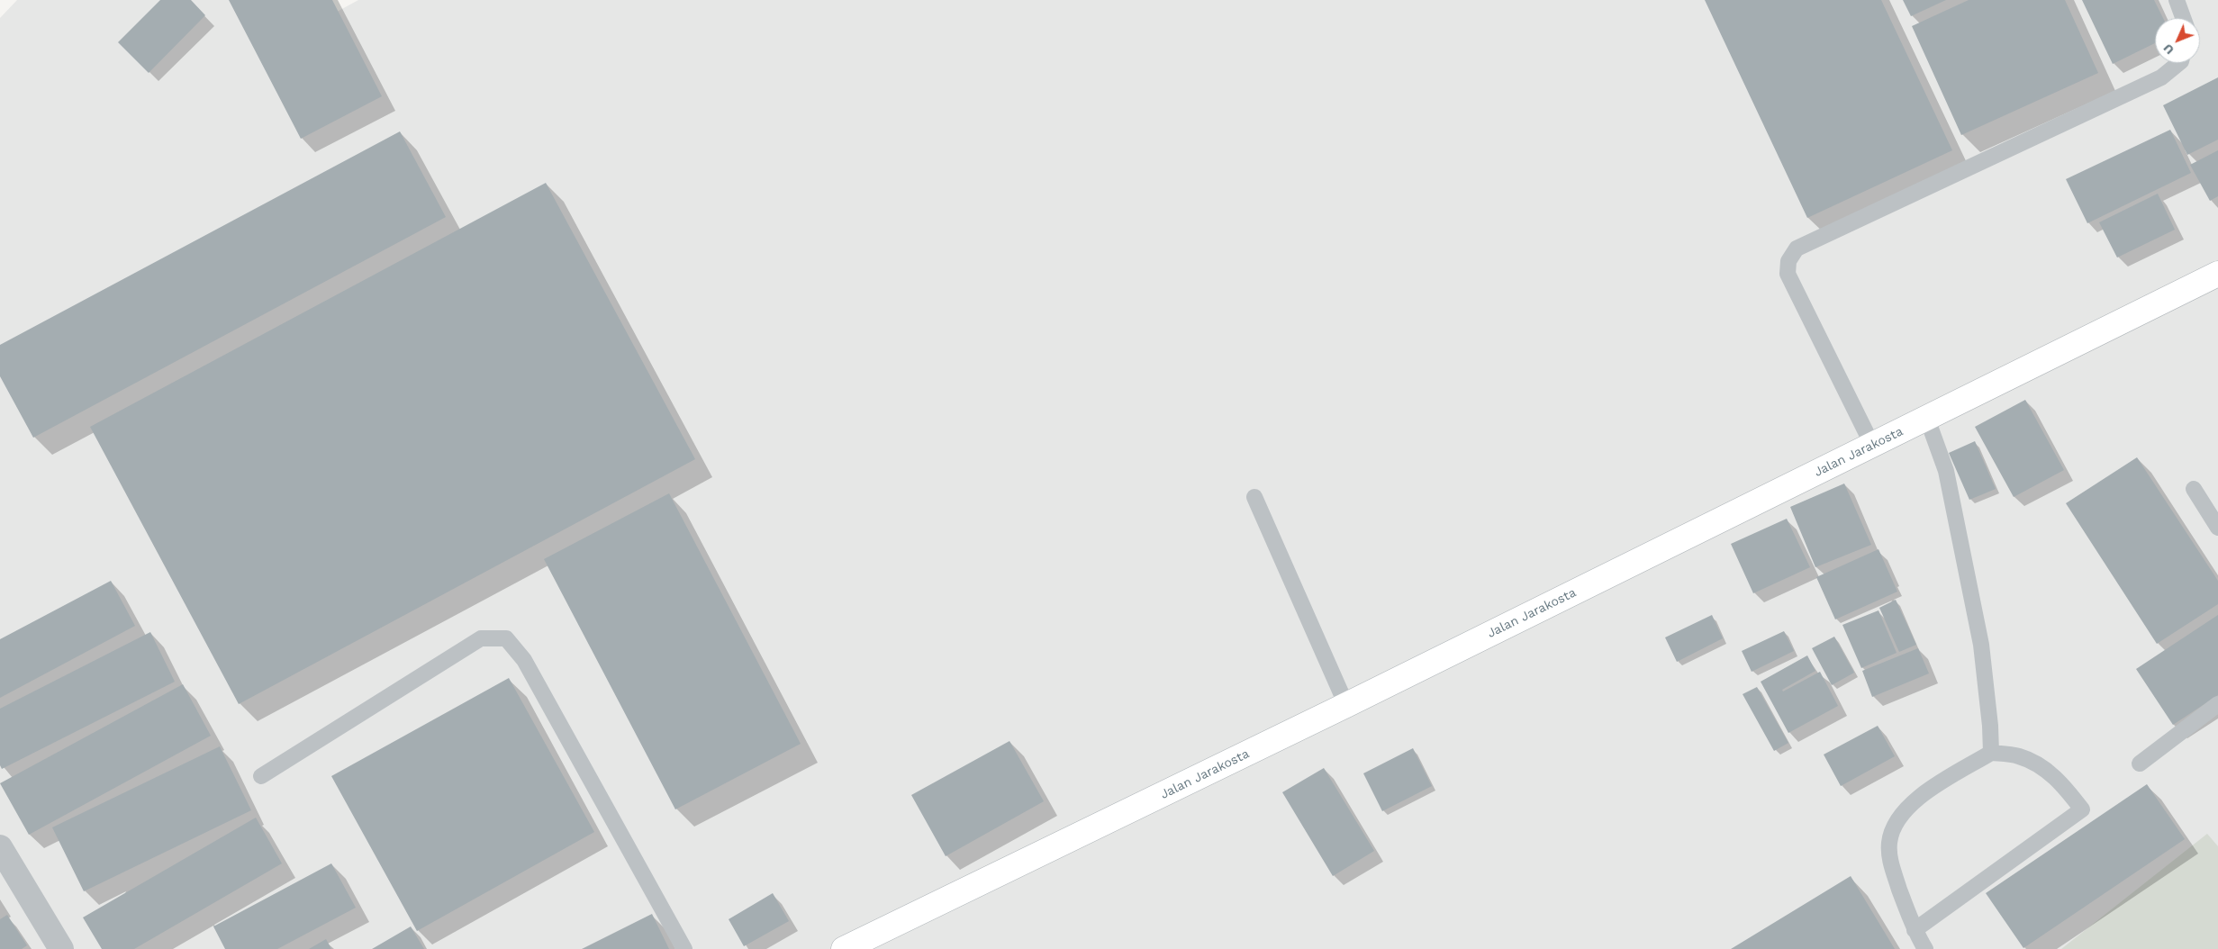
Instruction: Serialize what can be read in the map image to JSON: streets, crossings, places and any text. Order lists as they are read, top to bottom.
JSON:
{
  "streets": {
    "street": ["Jalan Jarakosta"]
  },
  "north": "bottom left"
}
